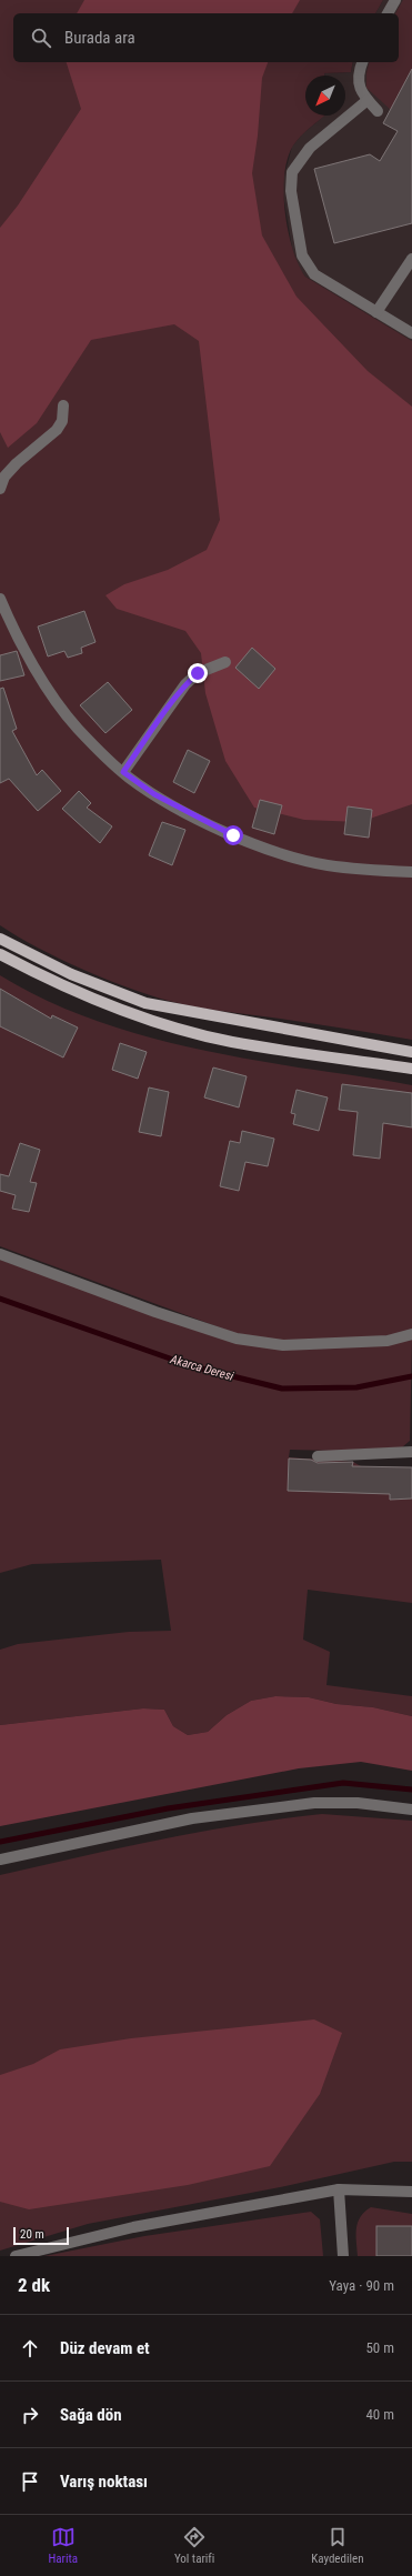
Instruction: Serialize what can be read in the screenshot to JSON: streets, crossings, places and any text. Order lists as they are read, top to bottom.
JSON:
{
  "water": ["Akarca Deresi"],
  "scale_bar": "20 m",
  "north": "bottom left",
  "page": {
    "search": "Burada ara",
    "scale": "20 m",
    "heading": ["2 dk", "Yaya · 90 m"],
    "list": [
      ["Düz devam et", "50 m"],
      ["Sağa dön", "40 m"],
      "Varış noktası"
    ],
    "nav": ["Harita", "Yol tarifi", "Kaydedilen"]
  }
}
